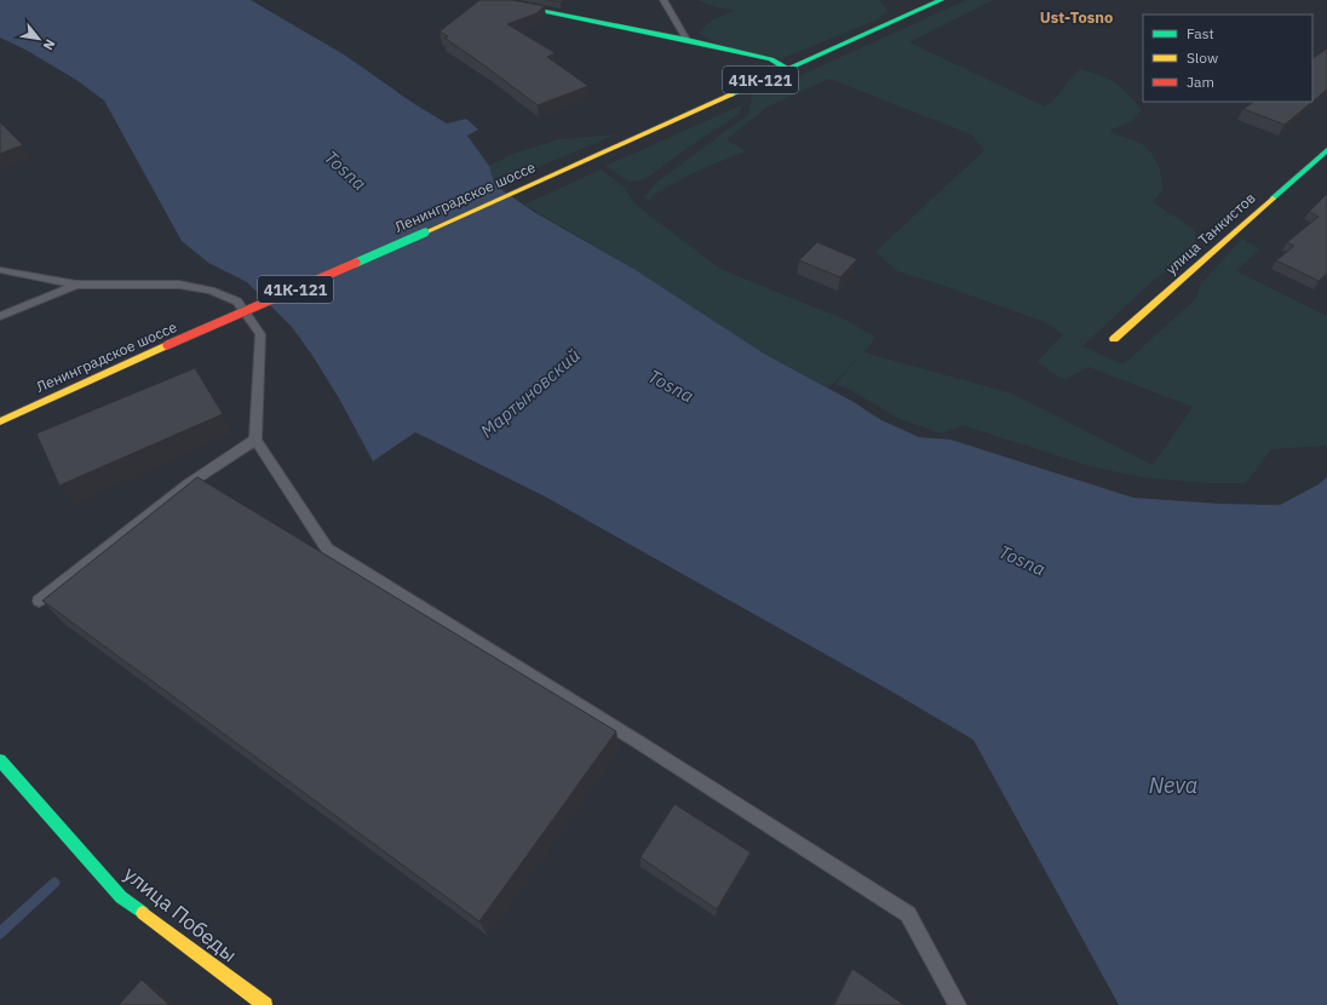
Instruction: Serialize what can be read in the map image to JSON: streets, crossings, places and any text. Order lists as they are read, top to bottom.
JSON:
{
  "streets": {
    "main road": [
      "41К-121",
      "Ленинградское шоссе",
      "улица Танкистов",
      "улица Победы"
    ]
  },
  "districts": ["Ust-Tosno"],
  "water": ["Tosna", "Мартыновский", "Neva"],
  "legend": ["Fast", "Slow", "Jam"],
  "north": "bottom right"
}
